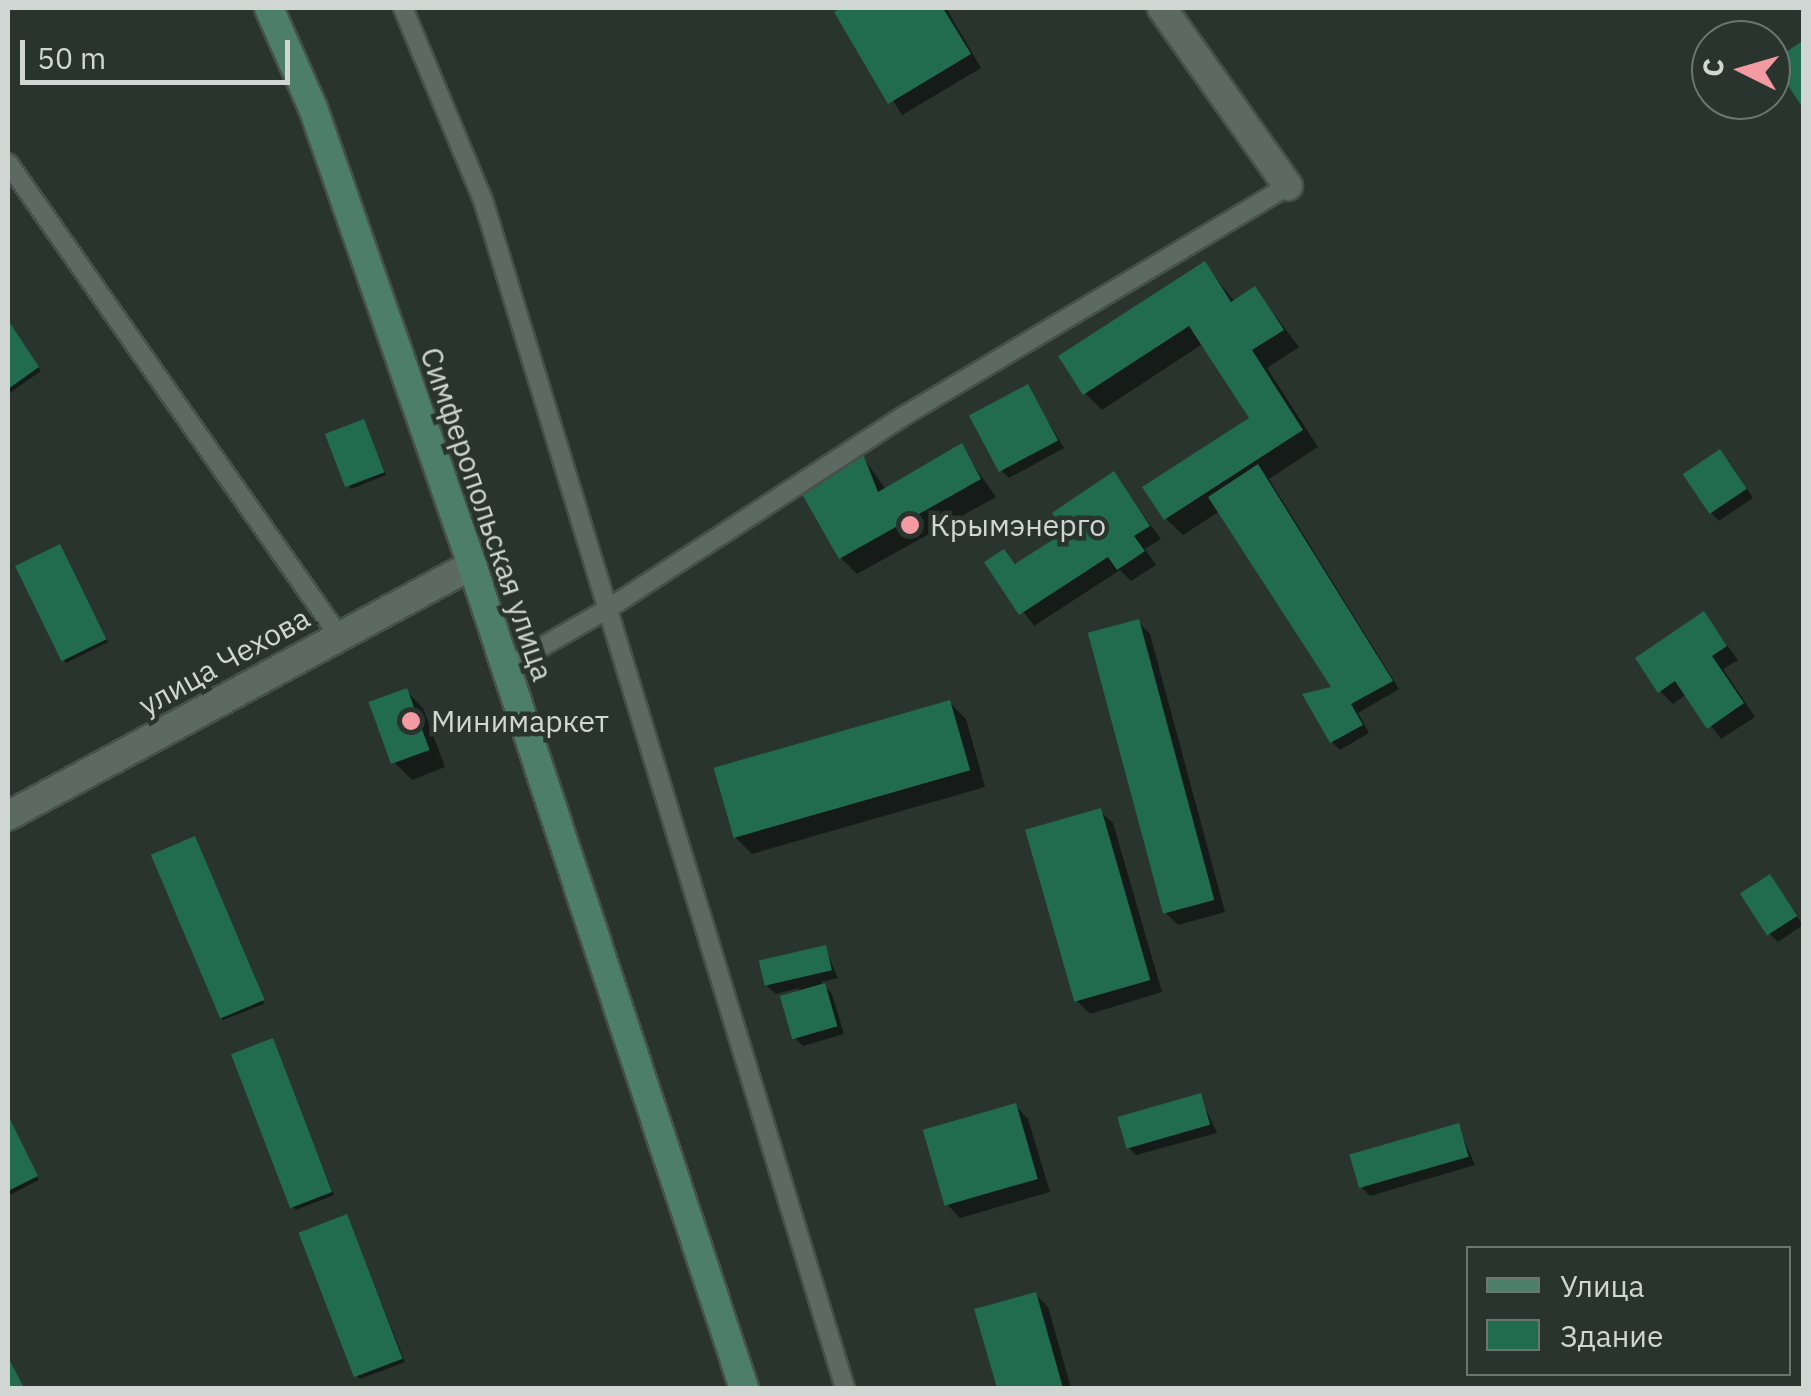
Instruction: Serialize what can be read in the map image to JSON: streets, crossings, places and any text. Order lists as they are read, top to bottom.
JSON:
{
  "streets": {
    "main road": ["Симферопольская улица"],
    "street": ["улица Чехова"]
  },
  "crossings": [
    ["Симферопольская улица", "улица Чехова"]
  ],
  "places": ["Крымэнерго", "Минимаркет"],
  "legend": ["Улица", "Здание"],
  "scale_bar": "50 m",
  "north": "left"
}
